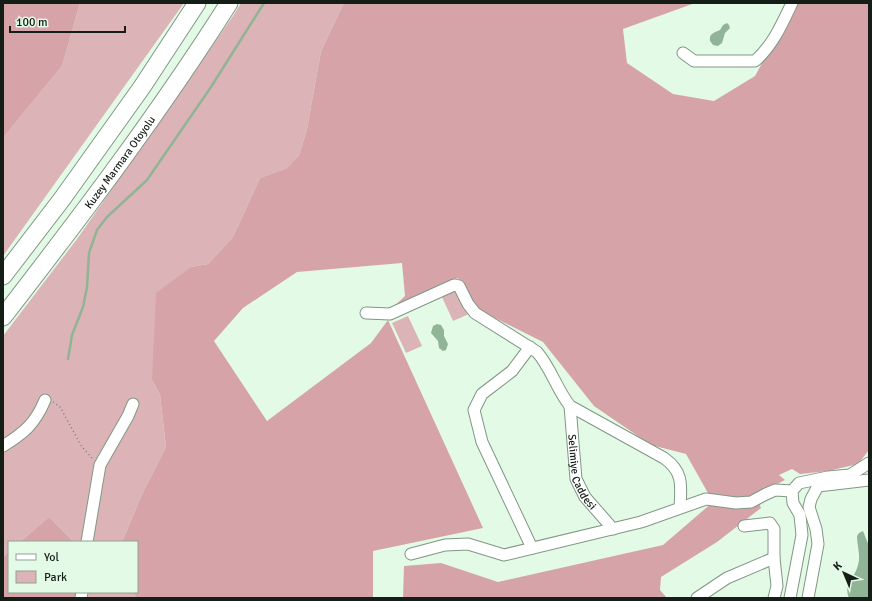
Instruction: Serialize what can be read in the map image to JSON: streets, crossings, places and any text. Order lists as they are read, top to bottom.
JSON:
{
  "streets": {
    "highway": ["Kuzey Marmara Otoyolu"],
    "street": ["Selimiye Caddesi"]
  },
  "legend": ["Yol", "Park"],
  "scale_bar": "100 m",
  "north": "top left"
}
